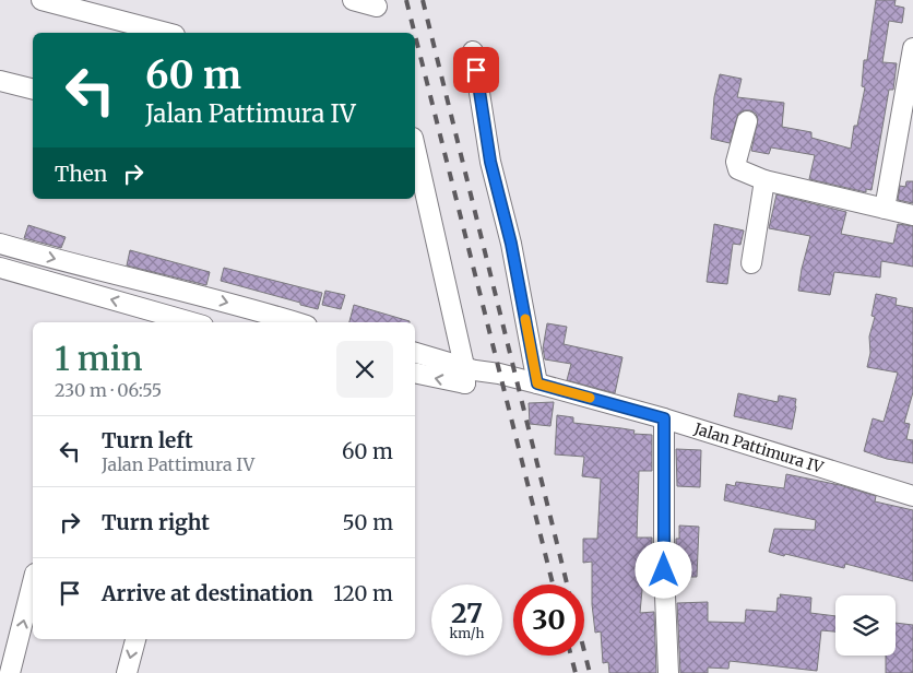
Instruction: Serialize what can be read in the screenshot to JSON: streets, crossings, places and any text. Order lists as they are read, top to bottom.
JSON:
{
  "streets": {
    "street": ["Jalan Pattimura IV"]
  },
  "page": {
    "turn": ["60 m", "Jalan Pattimura IV"],
    "then": "Then",
    "heading": ["1 min", "230 m · 06:55"],
    "list": [
      {
        "name": "Turn left",
        "note": "Jalan Pattimura IV",
        "value": "60 m"
      },
      {
        "name": "Turn right",
        "value": "50 m"
      },
      {
        "name": "Arrive at destination",
        "value": "120 m"
      }
    ],
    "speed": "27 km/h",
    "limit": "30"
  }
}
